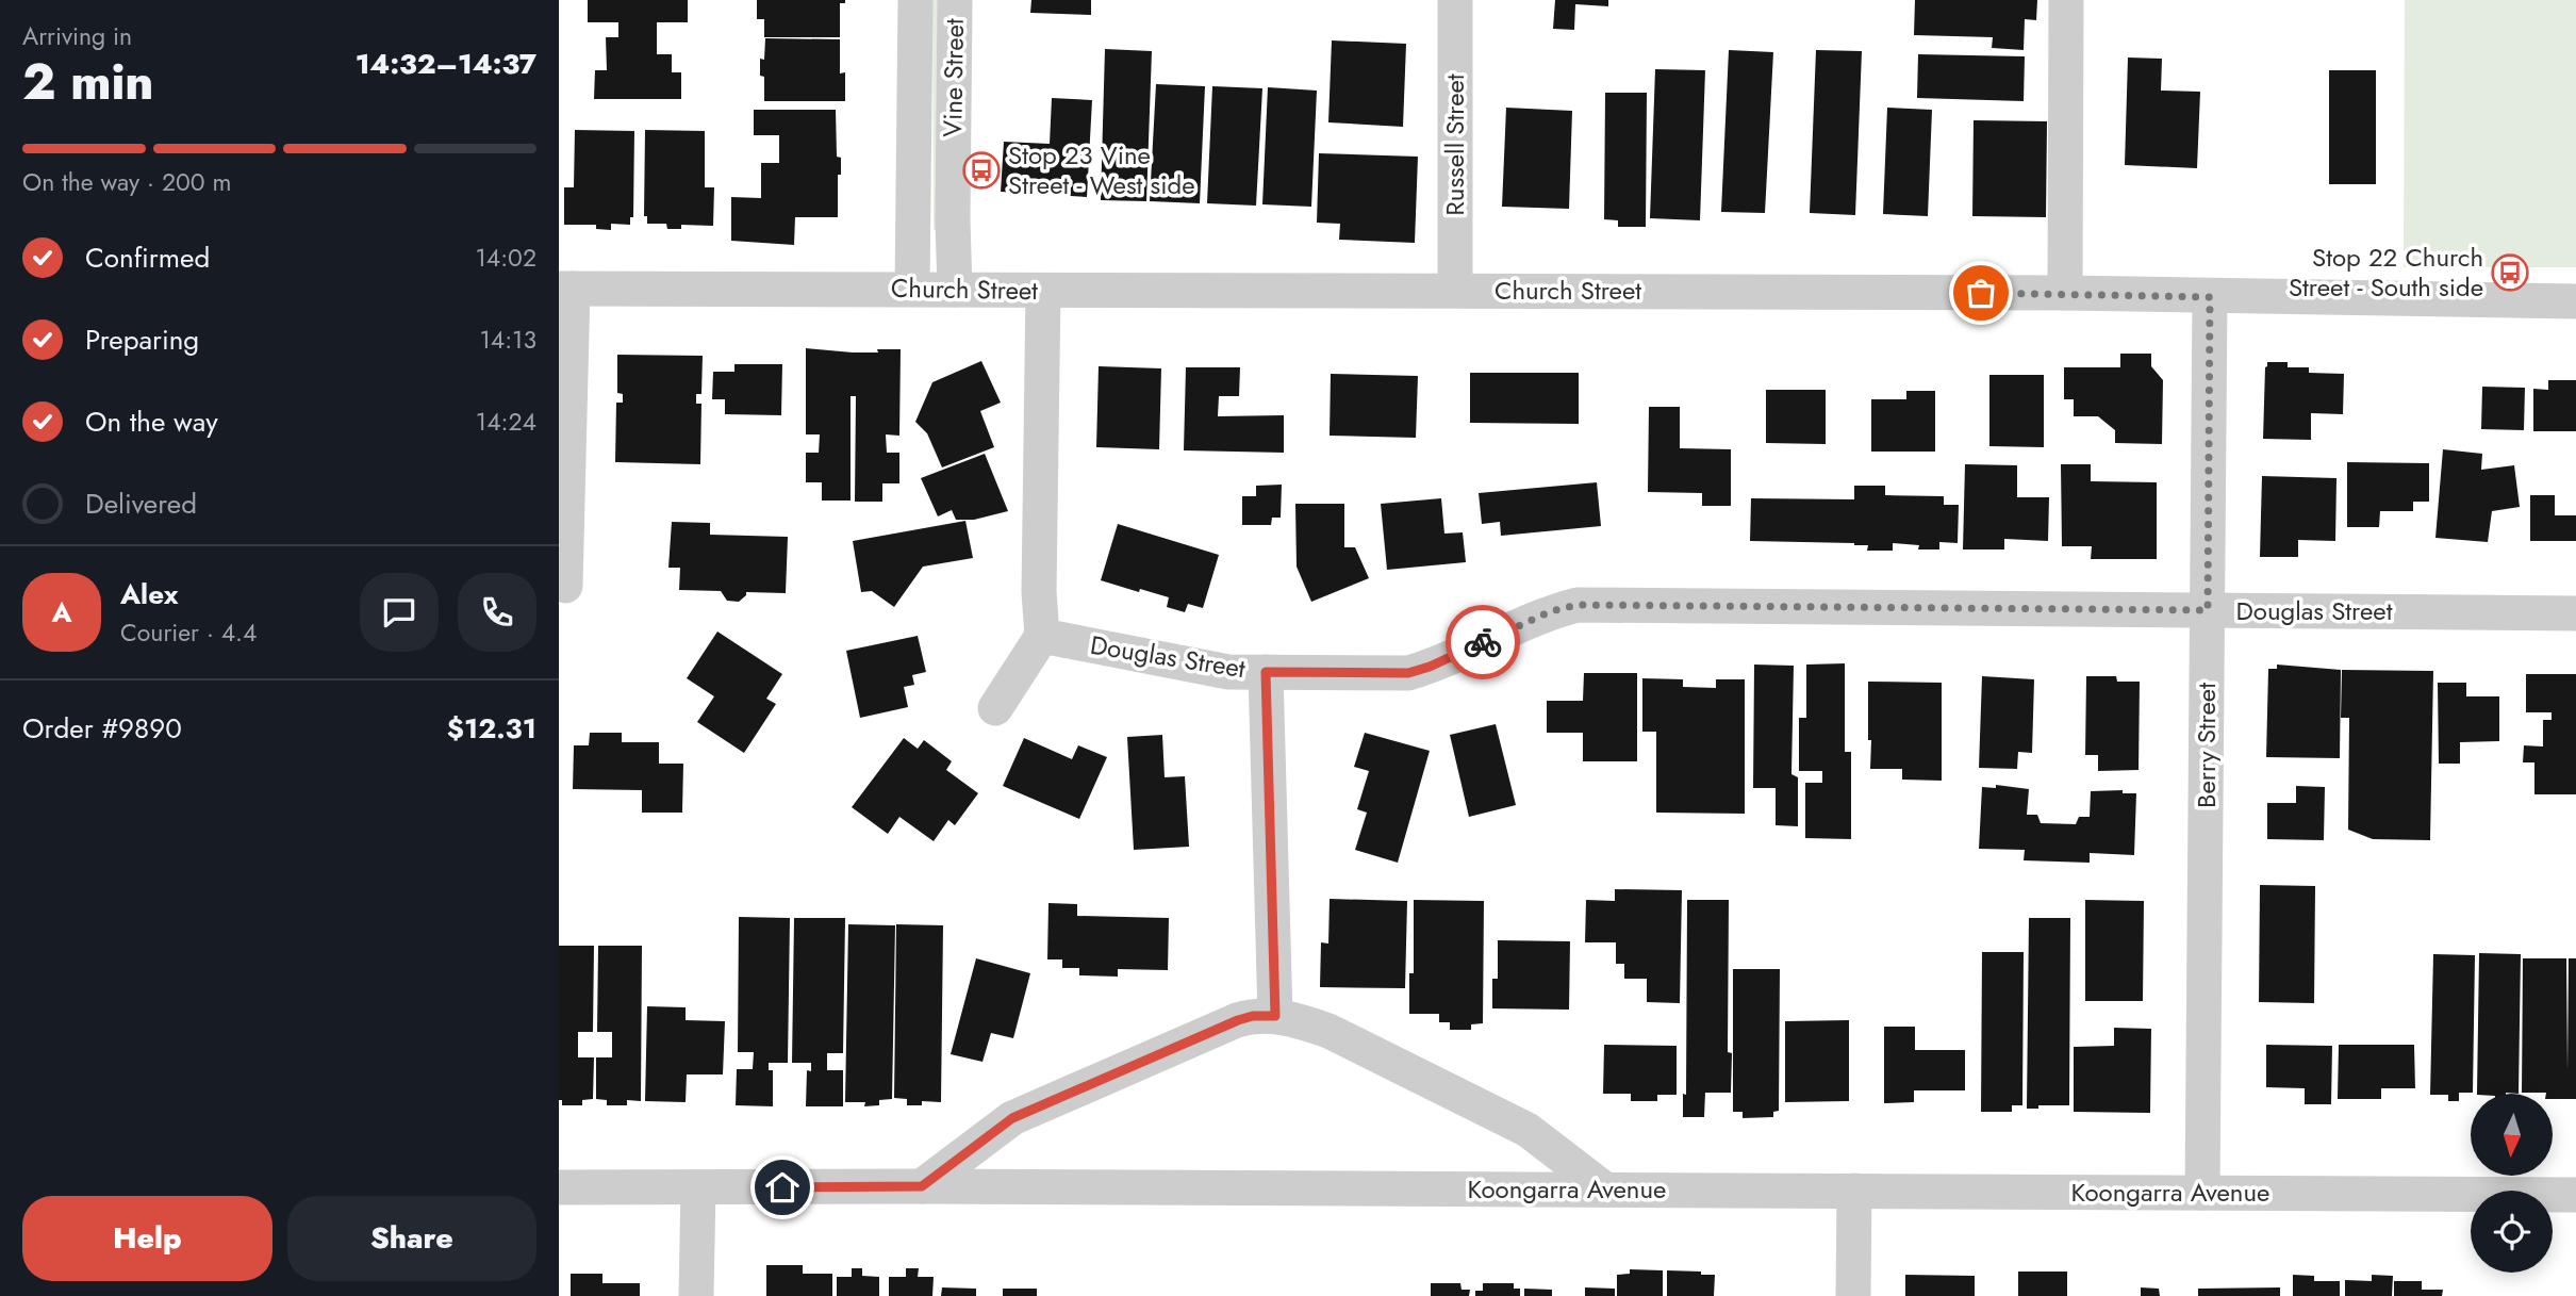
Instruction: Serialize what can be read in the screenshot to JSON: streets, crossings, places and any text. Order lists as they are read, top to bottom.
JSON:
{
  "streets": {
    "street": [
      "Vine Street",
      "Russell Street",
      "Church Street",
      "Douglas Street",
      "Berry Street",
      "Koongarra Avenue"
    ]
  },
  "crossings": [
    ["Vine Street", "Church Street"],
    ["Russell Street", "Church Street"],
    ["Church Street", "Berry Street"],
    ["Douglas Street", "Berry Street"],
    ["Berry Street", "Koongarra Avenue"]
  ],
  "places": {
    "bus stop": ["Stop 23 Vine Street - West side", "Stop 22 Church Street - South side"]
  },
  "north": "bottom",
  "page": {
    "heading": ["2 min", "Arriving in", "14:32–14:37"],
    "panel": [
      "Alex",
      "Courier · 4.4",
      "Order #9890",
      "$12.31"
    ],
    "bar": "On the way · 200 m",
    "list": [
      ["Confirmed", "14:02"],
      ["Preparing", "14:13"],
      ["On the way", "14:24"],
      "Delivered"
    ],
    "round": "A",
    "buttons": ["Help", "Share"]
  }
}
